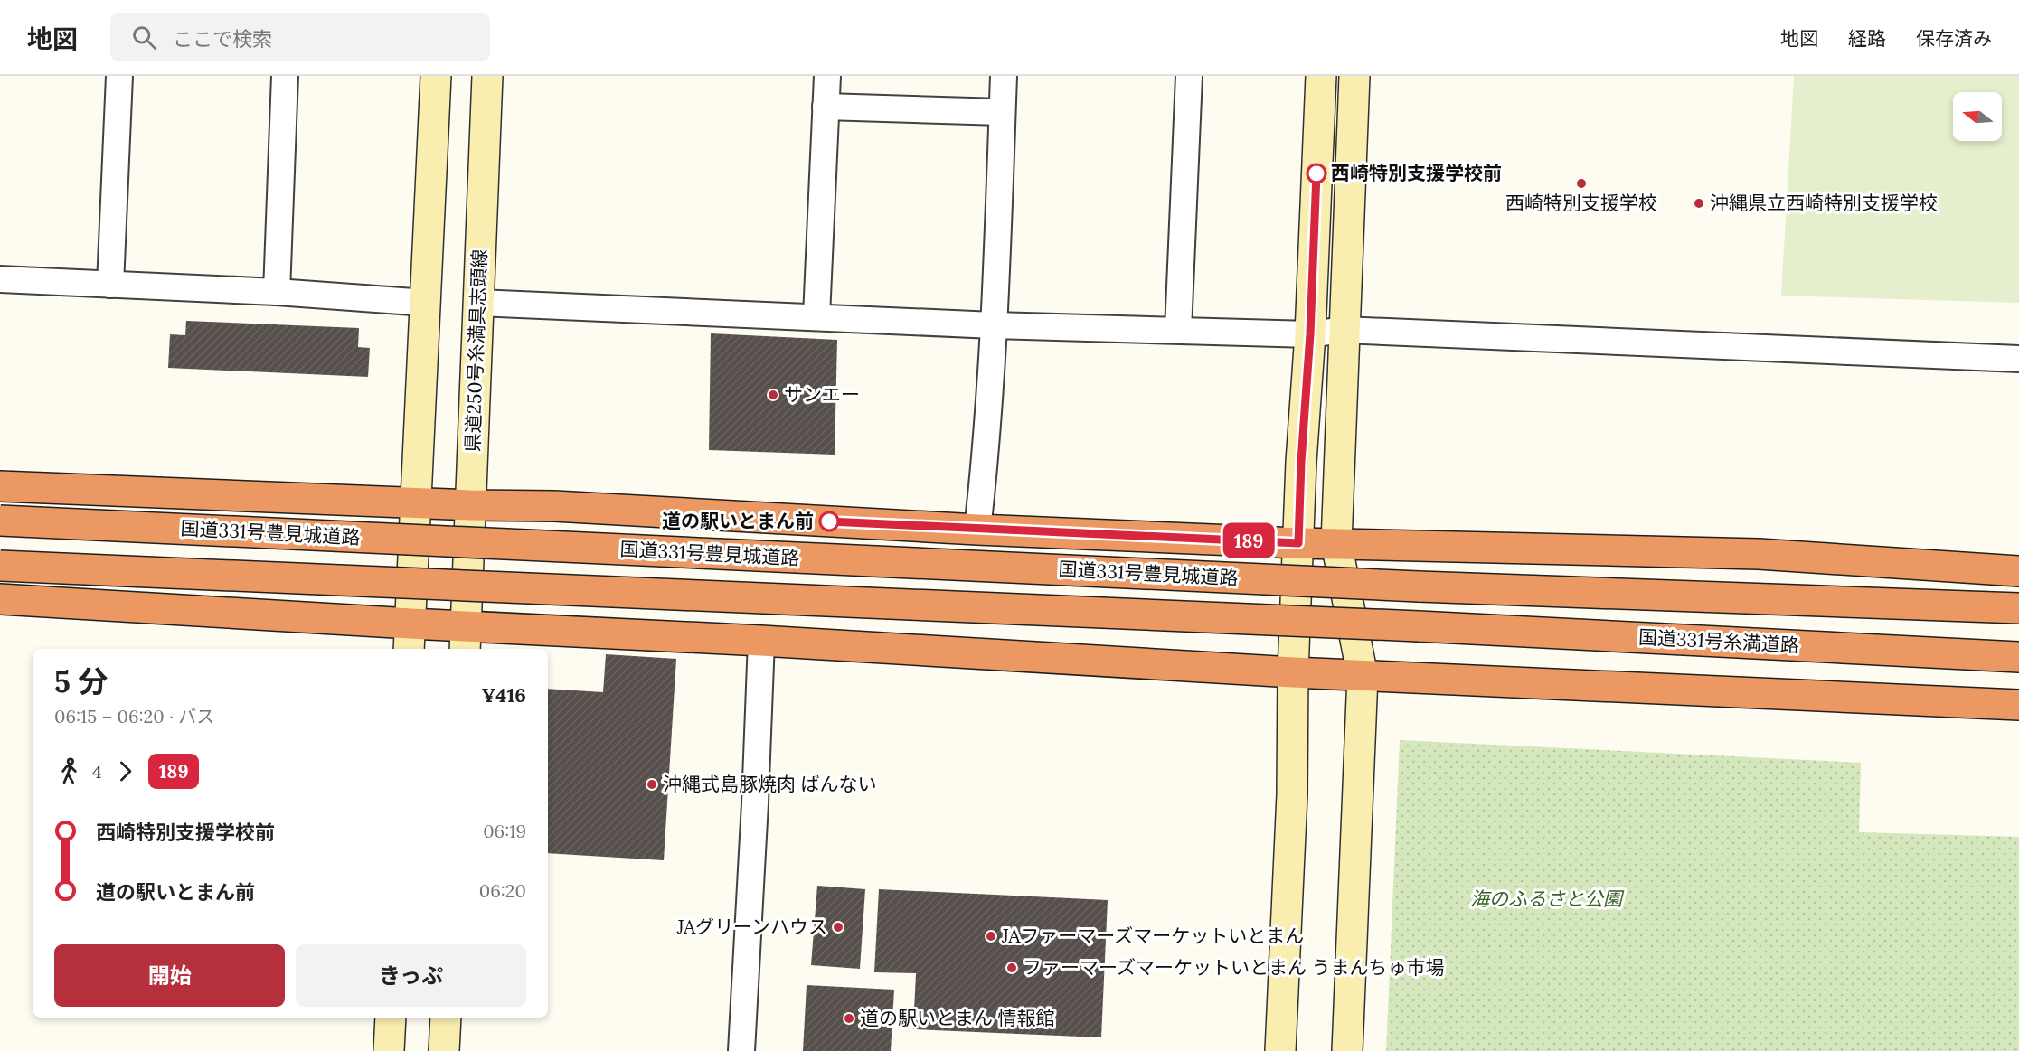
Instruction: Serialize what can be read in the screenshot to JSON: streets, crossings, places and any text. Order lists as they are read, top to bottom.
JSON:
{
  "streets": {
    "highway": ["国道331号豊見城道路", "国道331号糸満道路"],
    "street": ["県道250号糸満具志頭線"]
  },
  "parks": ["海のふるさと公園"],
  "places": [
    "西崎特別支援学校前",
    "西崎特別支援学校",
    "沖縄県立西崎特別支援学校",
    "サンエー",
    "道の駅いとまん前",
    "沖縄式島豚焼肉 ばんない",
    "JAグリーンハウス",
    "JAファーマーズマーケットいとまん",
    "ファーマーズマーケットいとまん うまんちゅ市場",
    "道の駅いとまん 情報館"
  ],
  "lines": ["bus line 189"],
  "north": "left",
  "page": {
    "header": "地図",
    "search": "ここで検索",
    "nav": ["地図", "経路", "保存済み"],
    "on_map": "189",
    "heading": ["5 分", "06:15 – 06:20 · バス", "¥416"],
    "legs": ["4", "189"],
    "list": [
      {
        "name": "西崎特別支援学校前",
        "value": "06:19"
      },
      {
        "name": "道の駅いとまん前",
        "value": "06:20"
      }
    ],
    "buttons": ["開始", "きっぷ"]
  }
}
